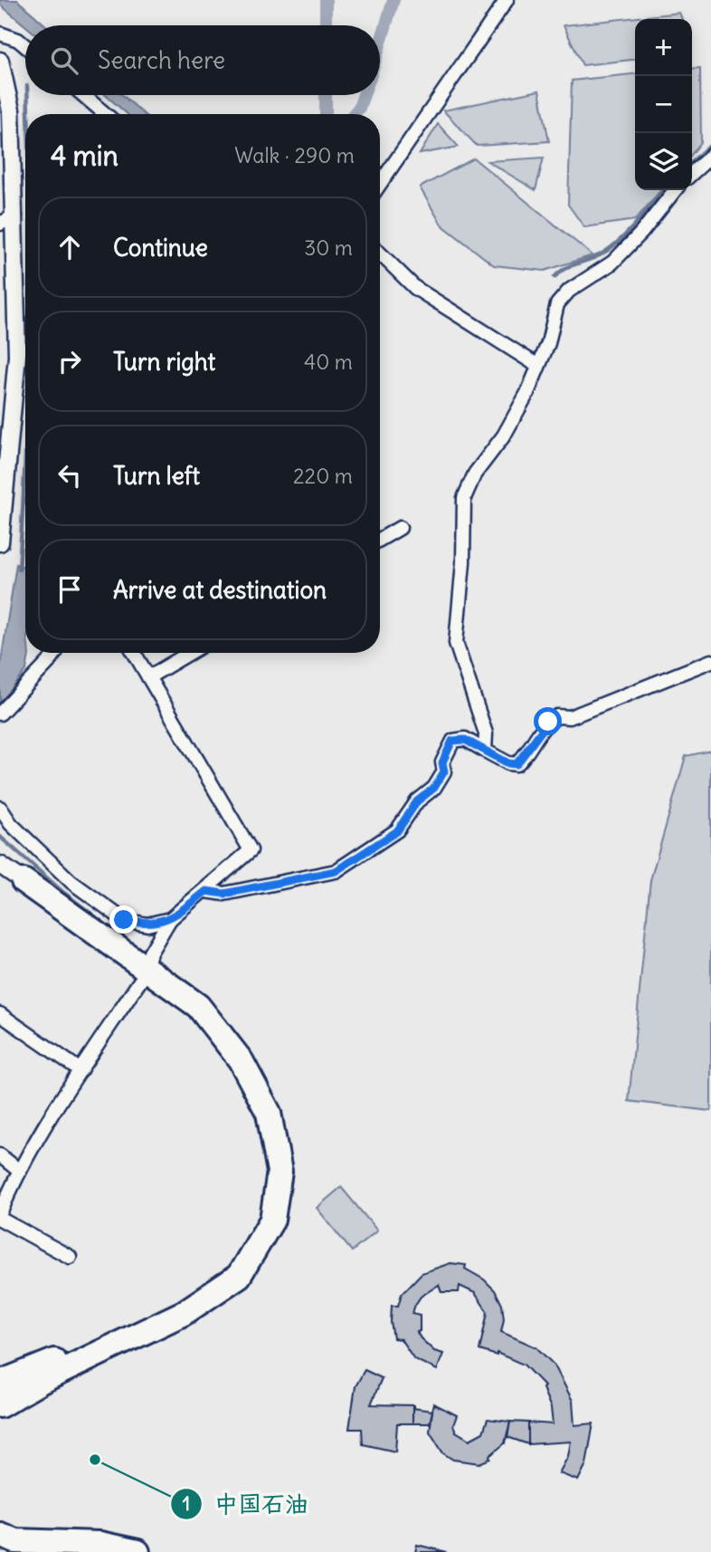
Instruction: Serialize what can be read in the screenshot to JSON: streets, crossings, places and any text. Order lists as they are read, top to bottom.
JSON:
{
  "places": ["中国石油"],
  "page": {
    "map_buttons": ["+", "−"],
    "search": "Search here",
    "heading": ["4 min", "Walk · 290 m"],
    "list": [
      ["Continue", "30 m"],
      ["Turn right", "40 m"],
      ["Turn left", "220 m"],
      "Arrive at destination"
    ]
  }
}
